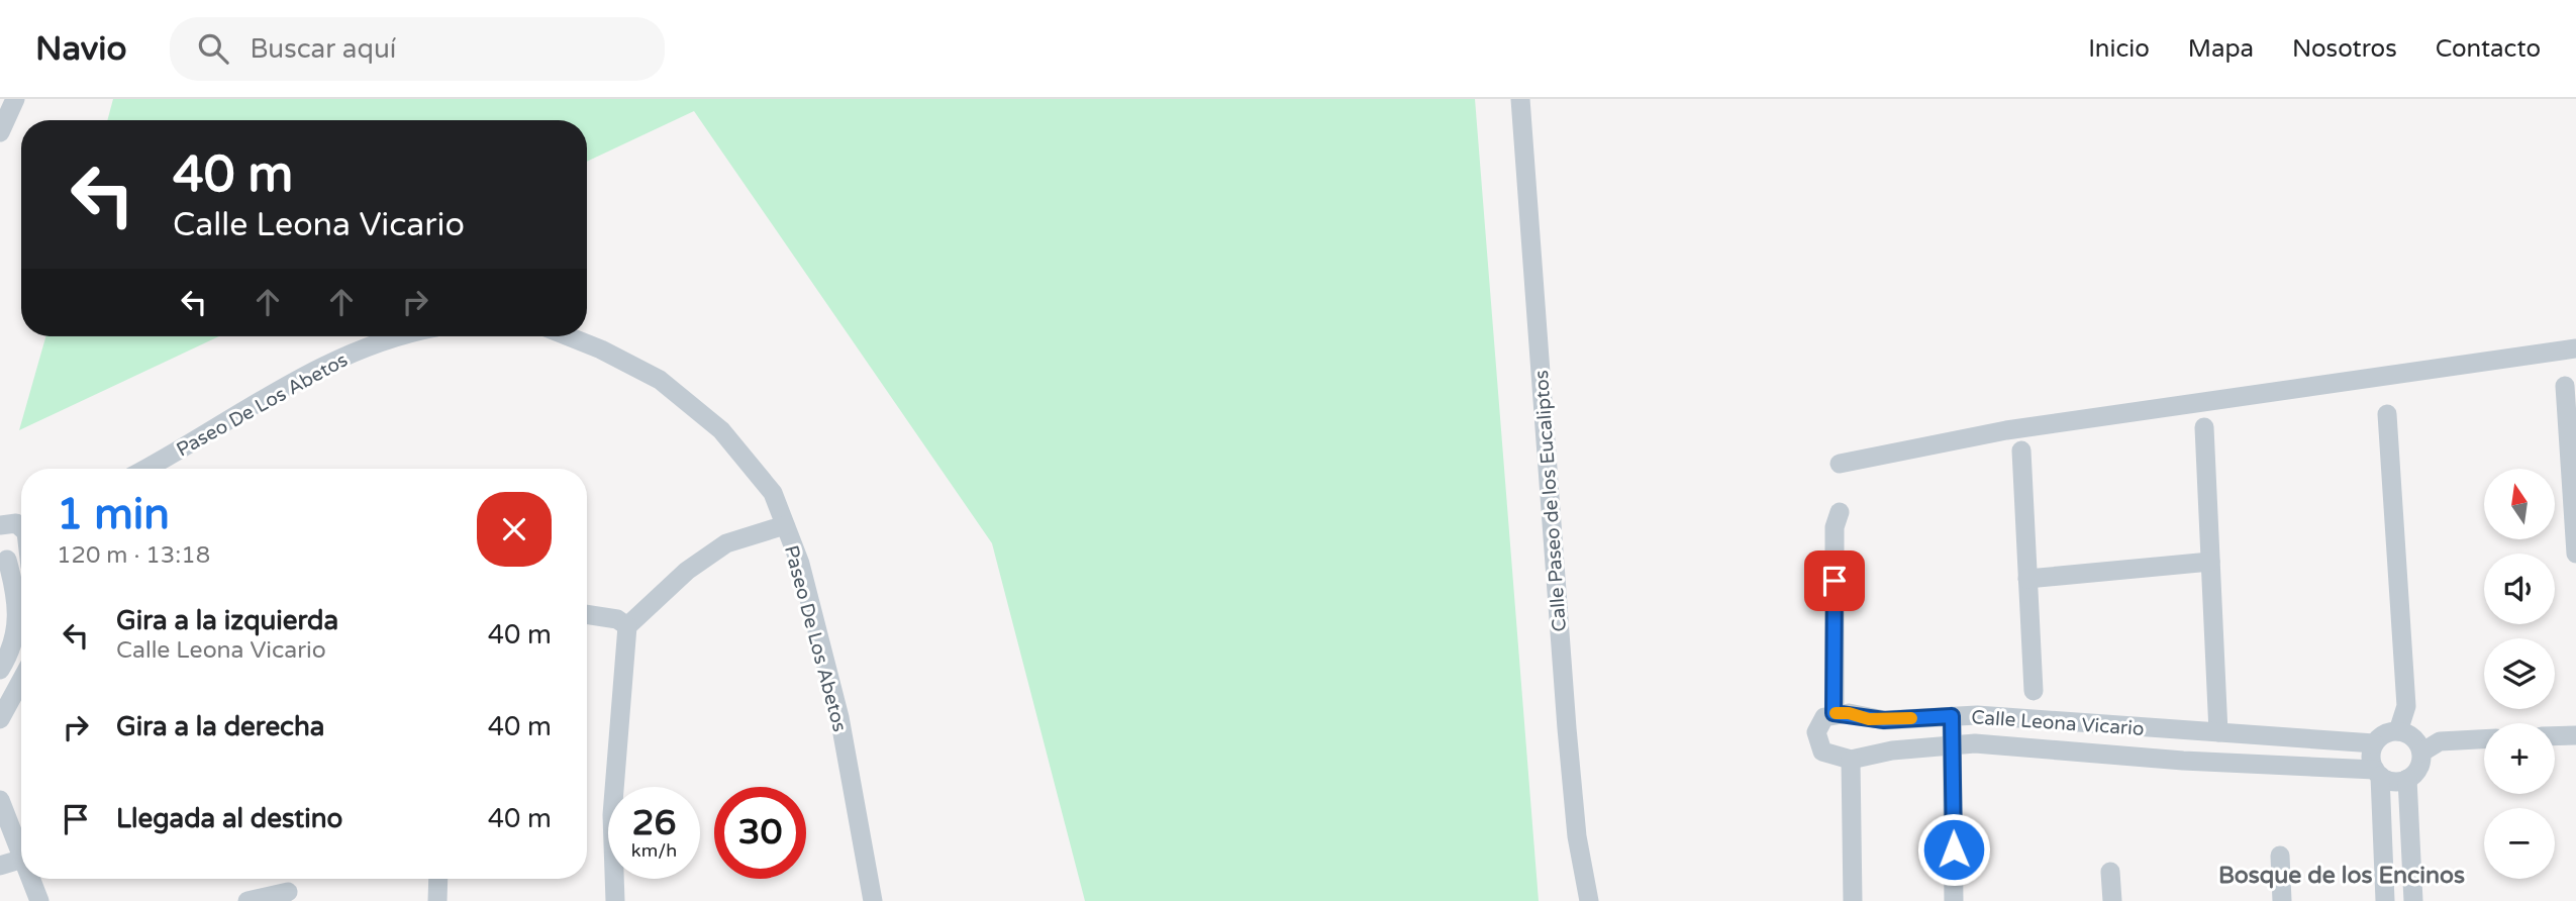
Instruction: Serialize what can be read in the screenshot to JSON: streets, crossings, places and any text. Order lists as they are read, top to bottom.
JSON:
{
  "streets": {
    "street": ["Paseo De Los Abetos", "Calle Paseo de los Eucaliptos", "Calle Leona Vicario"]
  },
  "districts": ["Bosque de los Encinos"],
  "north": "top",
  "page": {
    "header": "Navio",
    "search": "Buscar aquí",
    "nav": [
      "Inicio",
      "Mapa",
      "Nosotros",
      "Contacto"
    ],
    "turn": ["40 m", "Calle Leona Vicario"],
    "map_buttons": ["+", "−"],
    "heading": ["1 min", "120 m · 13:18"],
    "list": [
      {
        "name": "Gira a la izquierda",
        "note": "Calle Leona Vicario",
        "value": "40 m"
      },
      {
        "name": "Gira a la derecha",
        "value": "40 m"
      },
      {
        "name": "Llegada al destino",
        "value": "40 m"
      }
    ],
    "speed": "26 km/h",
    "limit": "30"
  }
}
